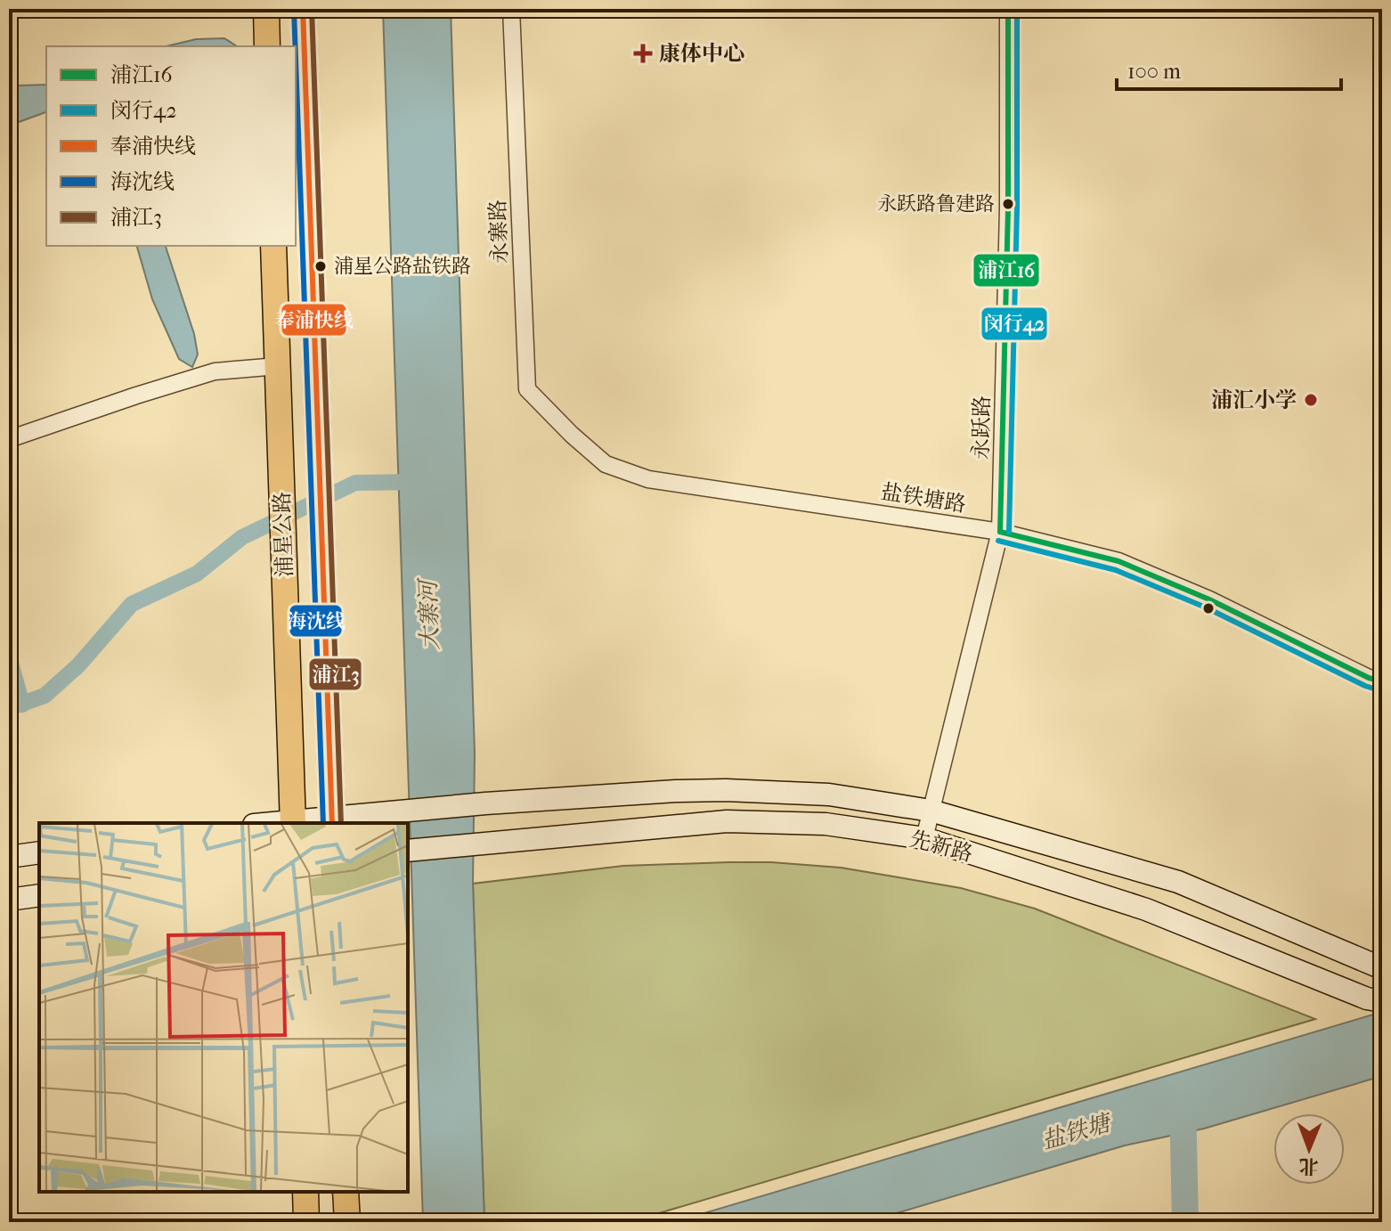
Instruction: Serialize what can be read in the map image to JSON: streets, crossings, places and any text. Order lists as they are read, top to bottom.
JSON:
{
  "streets": {
    "main road": ["浦星公路"],
    "street": [
      "永寨路",
      "永跃路",
      "盐铁塘路",
      "先新路"
    ]
  },
  "crossings": [
    ["永寨路", "盐铁塘路"],
    ["永跃路", "盐铁塘路"],
    ["永跃路", "先新路"],
    ["浦星公路", "先新路"]
  ],
  "water": ["大寨河", "盐铁塘"],
  "places": {
    "health": ["康体中心"],
    "other": ["永跃路鲁建路", "浦星公路盐铁路", "浦汇小学"]
  },
  "lines": [
    "transit line 浦江16",
    "transit line 闵行42",
    "transit line 奉浦快线",
    "transit line 海沈线",
    "transit line 浦江3"
  ],
  "legend": [
    "浦江16",
    "闵行42",
    "奉浦快线",
    "海沈线",
    "浦江3"
  ],
  "scale_bar": "100 m",
  "north": "bottom"
}
